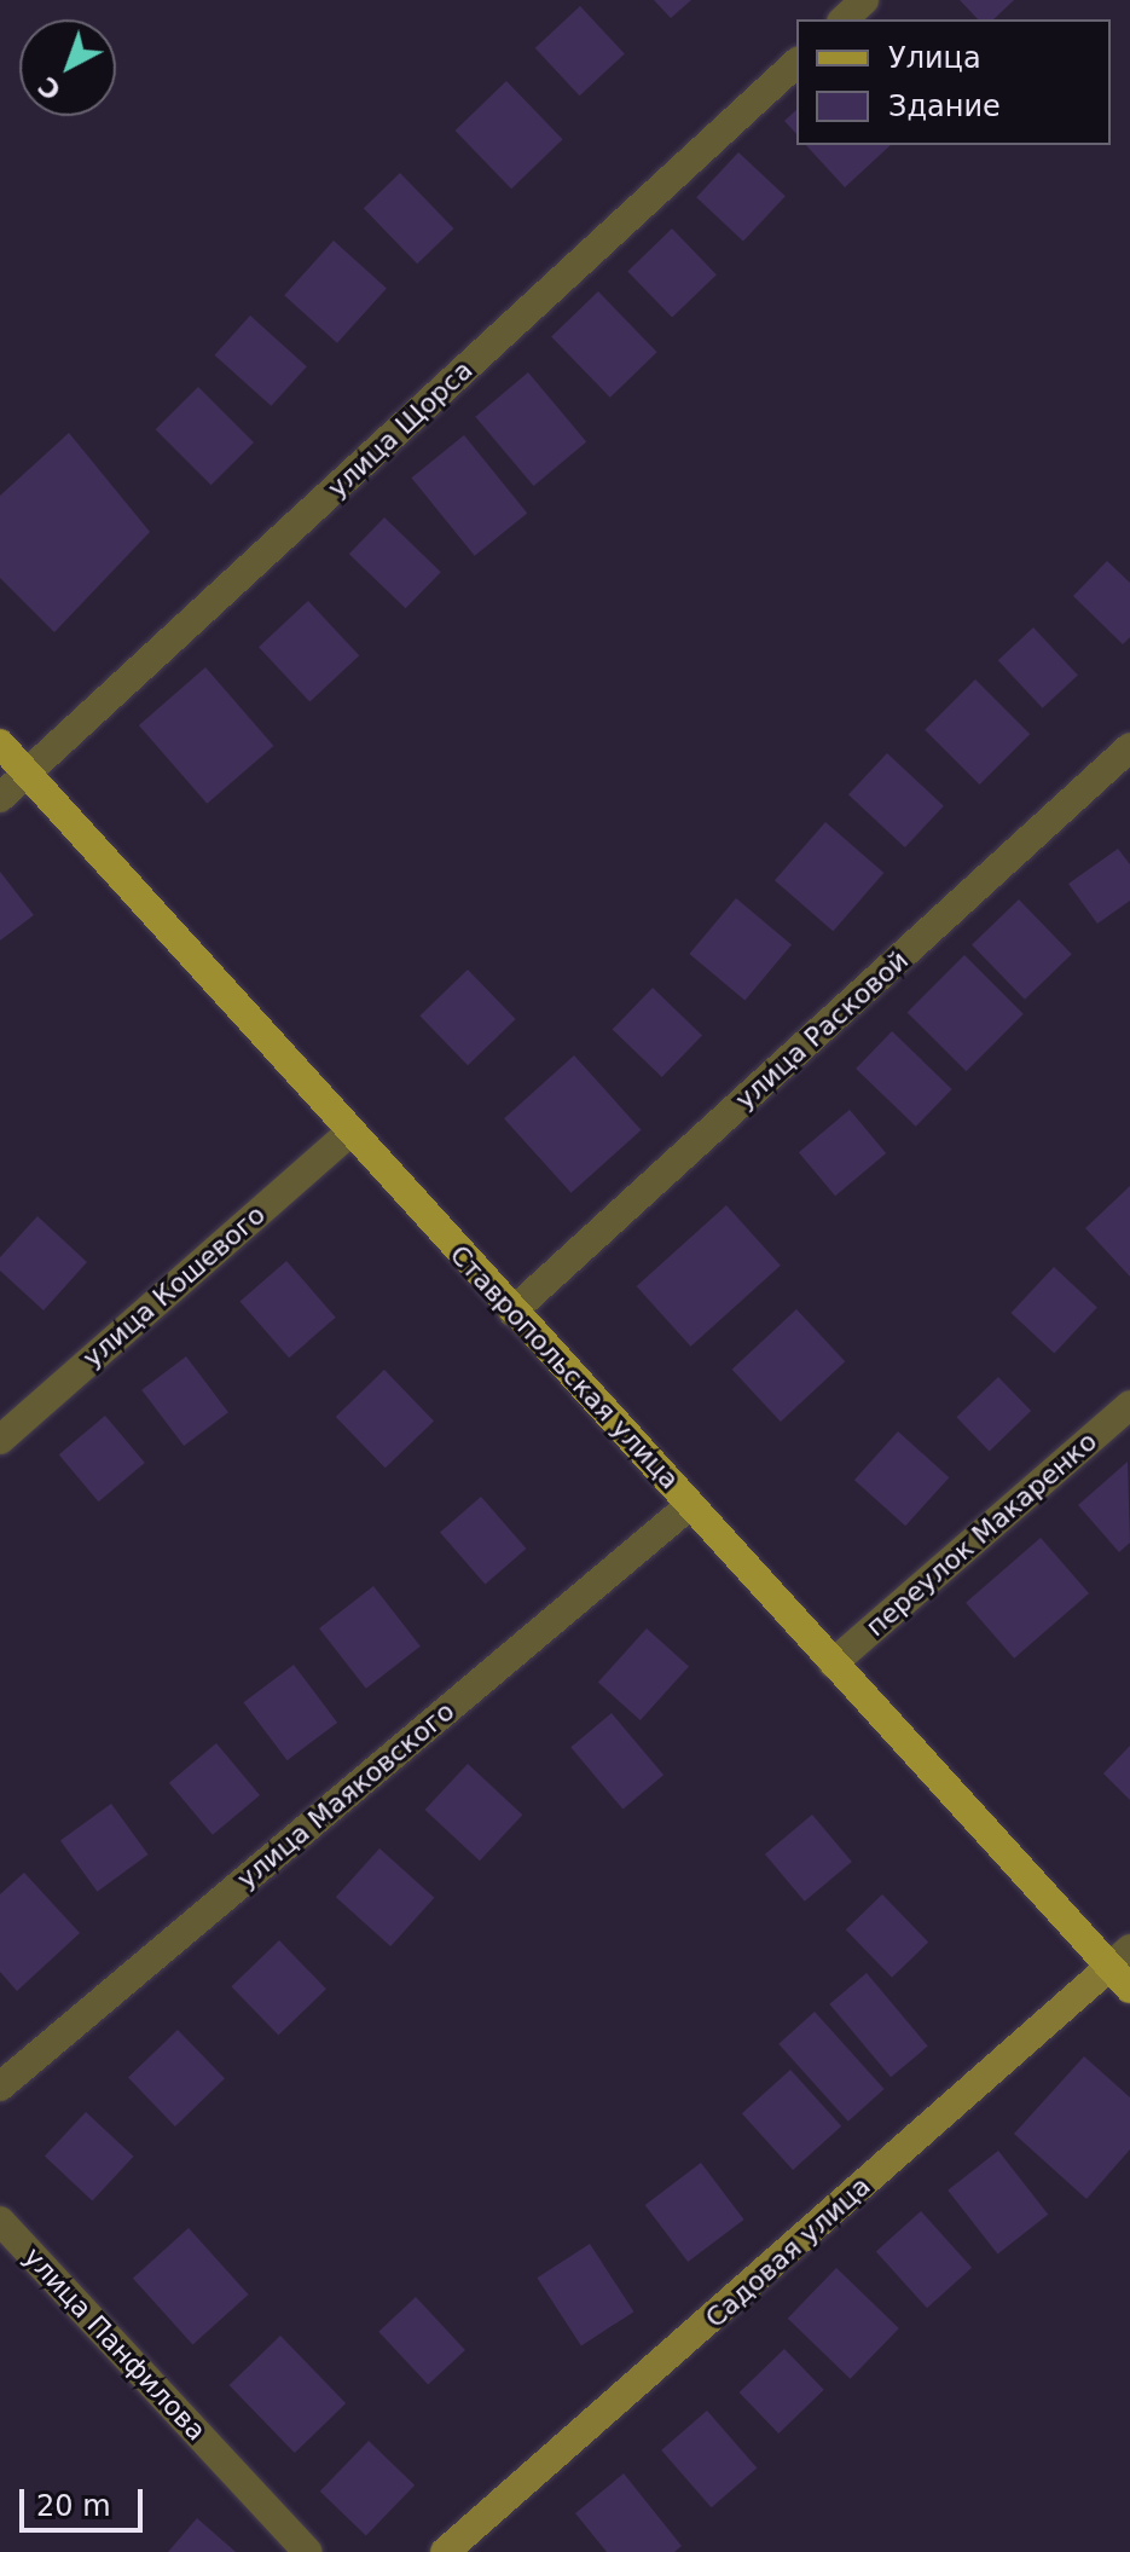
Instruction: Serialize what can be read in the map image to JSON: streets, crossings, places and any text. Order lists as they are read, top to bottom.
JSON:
{
  "streets": {
    "main road": ["Ставропольская улица"],
    "street": [
      "улица Щорса",
      "улица Расковой",
      "улица Кошевого",
      "переулок Макаренко",
      "улица Маяковского",
      "Садовая улица",
      "улица Панфилова"
    ]
  },
  "crossings": [
    ["улица Щорса", "Ставропольская улица"],
    ["улица Расковой", "Ставропольская улица"],
    ["улица Кошевого", "Ставропольская улица"],
    ["Ставропольская улица", "переулок Макаренко"],
    ["Ставропольская улица", "улица Маяковского"],
    ["Ставропольская улица", "Садовая улица"]
  ],
  "legend": ["Улица", "Здание"],
  "scale_bar": "20 m",
  "north": "bottom left"
}
